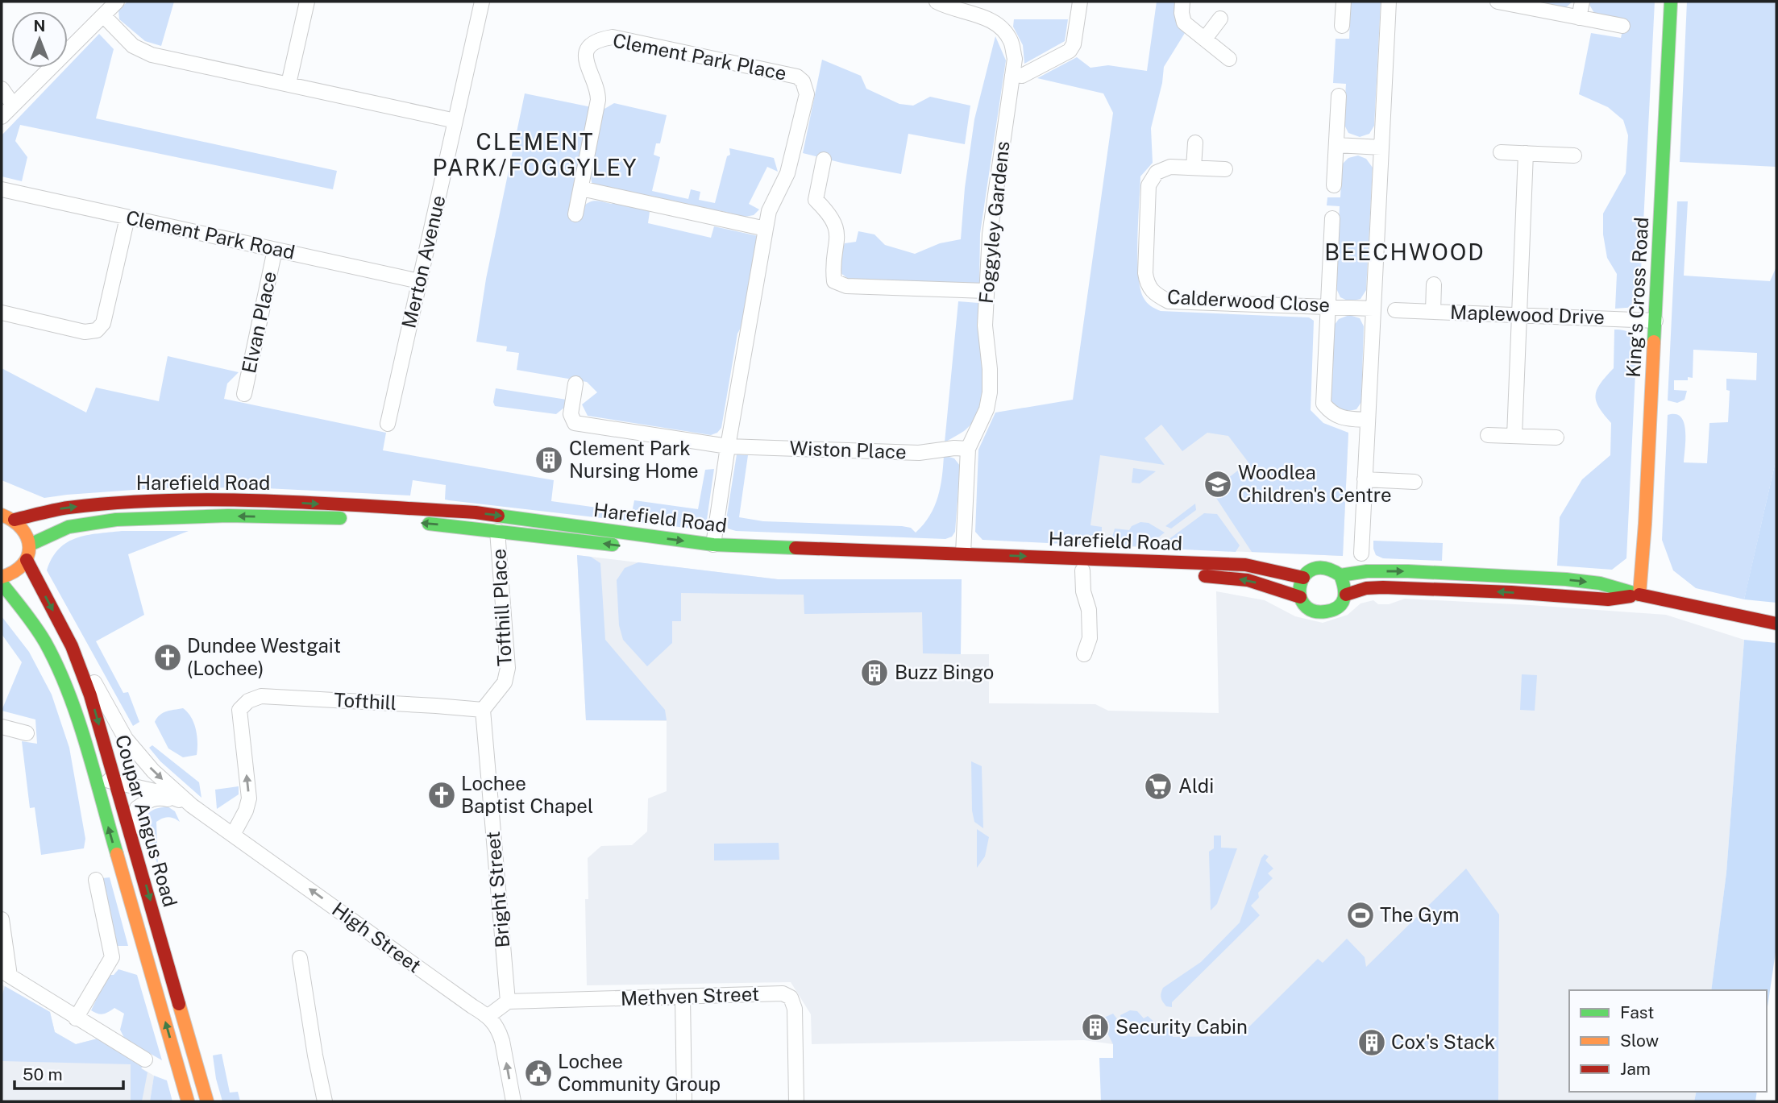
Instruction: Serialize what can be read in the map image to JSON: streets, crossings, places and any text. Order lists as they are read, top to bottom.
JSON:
{
  "streets": {
    "street": [
      "Clement Park Place",
      "Foggyley Gardens",
      "Clement Park Road",
      "Merton Avenue",
      "King's Cross Road",
      "Calderwood Close",
      "Maplewood Drive",
      "Elvan Place",
      "Wiston Place",
      "Harefield Road",
      "Tofthill Place",
      "Tofthill",
      "Coupar Angus Road",
      "Bright Street",
      "High Street",
      "Methven Street"
    ]
  },
  "crossings": [
    ["Clement Park Place", "Wiston Place"],
    ["Clement Park Place", "Harefield Road"],
    ["Foggyley Gardens", "Wiston Place"],
    ["Foggyley Gardens", "Harefield Road"],
    ["Clement Park Road", "Merton Avenue"],
    ["Clement Park Road", "Elvan Place"],
    ["King's Cross Road", "Maplewood Drive"],
    ["King's Cross Road", "Harefield Road"],
    ["Harefield Road", "Tofthill Place"],
    ["Tofthill Place", "Tofthill"],
    ["Tofthill Place", "Bright Street"],
    ["Tofthill", "Bright Street"],
    ["Tofthill", "High Street"],
    ["Coupar Angus Road", "High Street"],
    ["Bright Street", "Methven Street"]
  ],
  "districts": ["CLEMENT PARK/FOGGYLEY", "BEECHWOOD"],
  "places": {
    "building": [
      "Clement Park Nursing Home",
      "Buzz Bingo",
      "Security Cabin",
      "Cox's Stack"
    ],
    "school or university": ["Woodlea Children's Centre"],
    "church": ["Dundee Westgait (Lochee)", "Lochee Baptist Chapel"],
    "supermarket": ["Aldi"],
    "sports": ["The Gym"],
    "public building": ["Lochee Community Group"]
  },
  "legend": ["Fast", "Slow", "Jam"],
  "scale_bar": "50 m",
  "north": "top"
}
